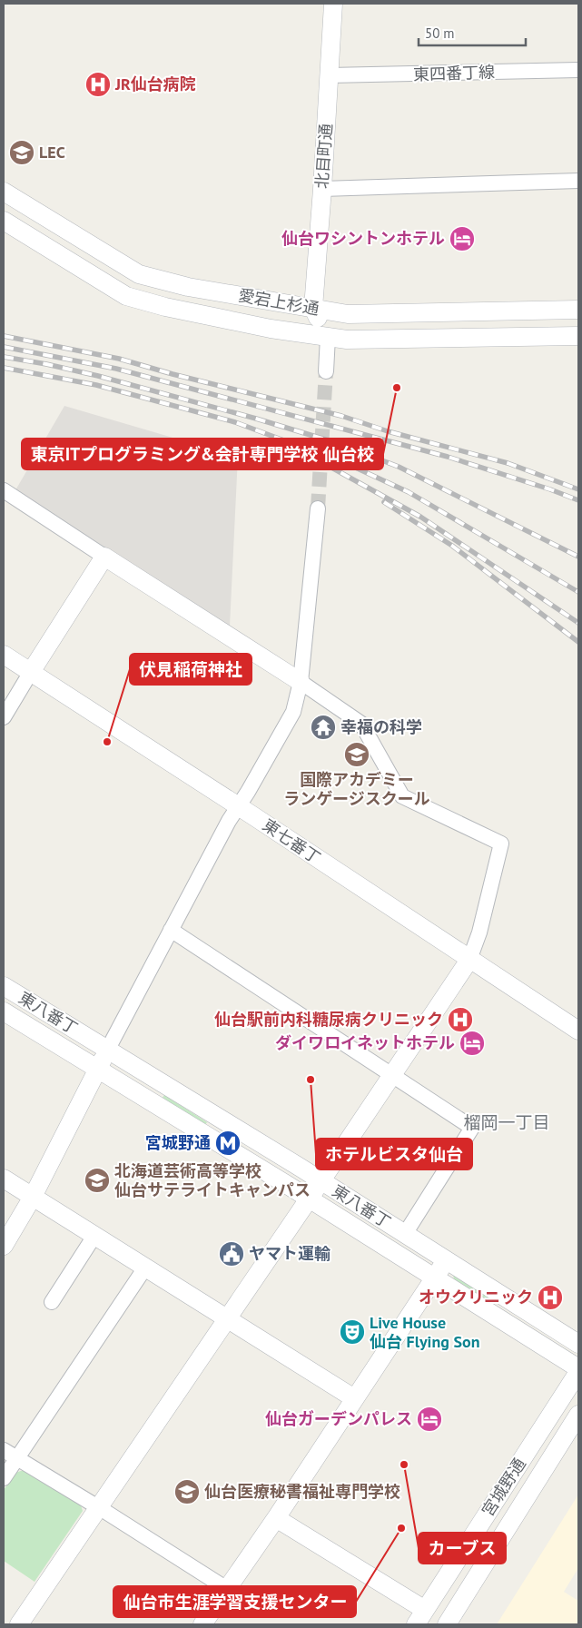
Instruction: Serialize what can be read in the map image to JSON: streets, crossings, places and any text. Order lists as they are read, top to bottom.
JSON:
{
  "streets": {
    "street": [
      "東四番丁線",
      "北目町通",
      "愛宕上杉通",
      "東七番丁",
      "東八番丁",
      "宮城野通"
    ]
  },
  "crossings": [
    ["東四番丁線", "北目町通"],
    ["北目町通", "愛宕上杉通"]
  ],
  "districts": ["榴岡一丁目"],
  "places": {
    "hospital": ["JR仙台病院", "仙台駅前内科糖尿病クリニック", "オウクリニック"],
    "school or university": [
      "LEC",
      "国際アカデミー ランゲージスクール",
      "北海道芸術高等学校 仙台サテライトキャンパス",
      "仙台医療秘書福祉専門学校"
    ],
    "hotel": ["仙台ワシントンホテル", "ダイワロイネットホテル", "仙台ガーデンパレス"],
    "other": [
      "東京ITプログラミング&会計専門学校 仙台校",
      "伏見稲荷神社",
      "ホテルビスタ仙台",
      "カーブス",
      "仙台市生涯学習支援センター"
    ],
    "temple": ["幸福の科学"],
    "metro station": ["宮城野通"],
    "public building": ["ヤマト運輸"],
    "theatre": ["Live House 仙台 Flying Son"]
  },
  "scale_bar": "50 m"
}
